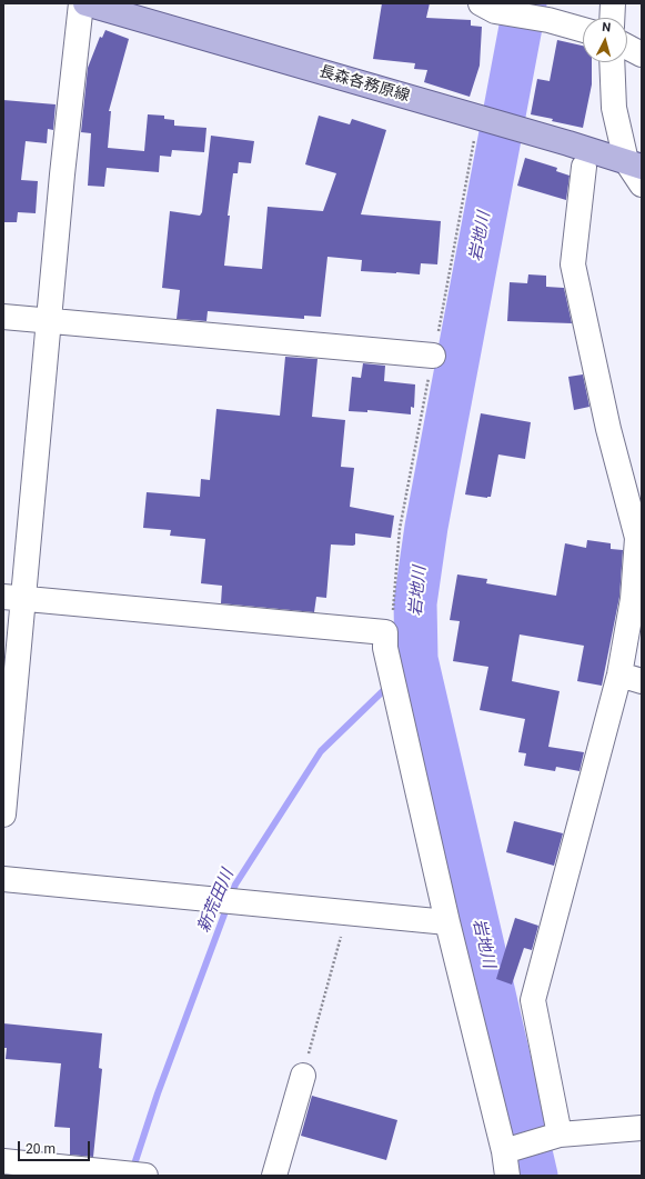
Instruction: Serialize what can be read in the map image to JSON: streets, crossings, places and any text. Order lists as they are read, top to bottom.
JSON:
{
  "streets": {
    "main road": ["長森各務原線"]
  },
  "water": ["岩地川", "新荒田川"],
  "scale_bar": "20 m",
  "north": "top"
}
